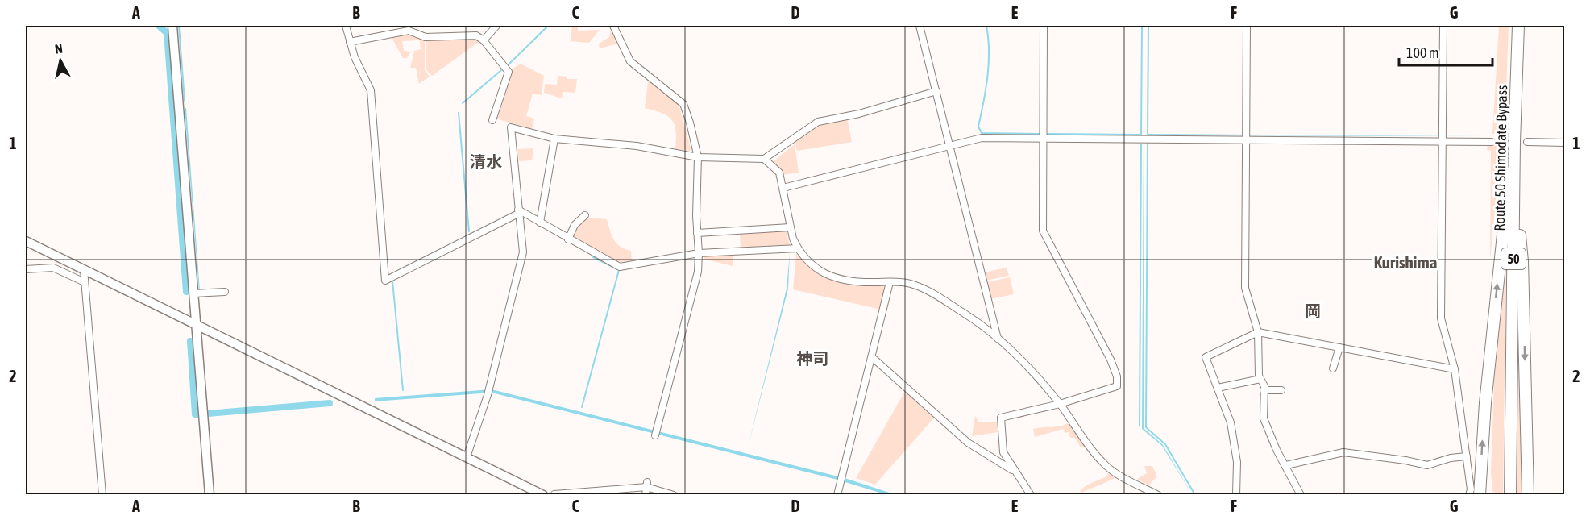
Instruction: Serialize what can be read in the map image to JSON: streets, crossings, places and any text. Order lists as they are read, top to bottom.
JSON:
{
  "streets": {
    "highway": ["Route 50 Shimodate Bypass", "50"]
  },
  "districts": [
    "清水",
    "Kurishima",
    "岡",
    "神司"
  ],
  "scale_bar": "100 m",
  "north": "top",
  "grid": {
    "columns": [
      "A",
      "B",
      "C",
      "D",
      "E",
      "F",
      "G"
    ],
    "rows": ["1", "2"]
  }
}
